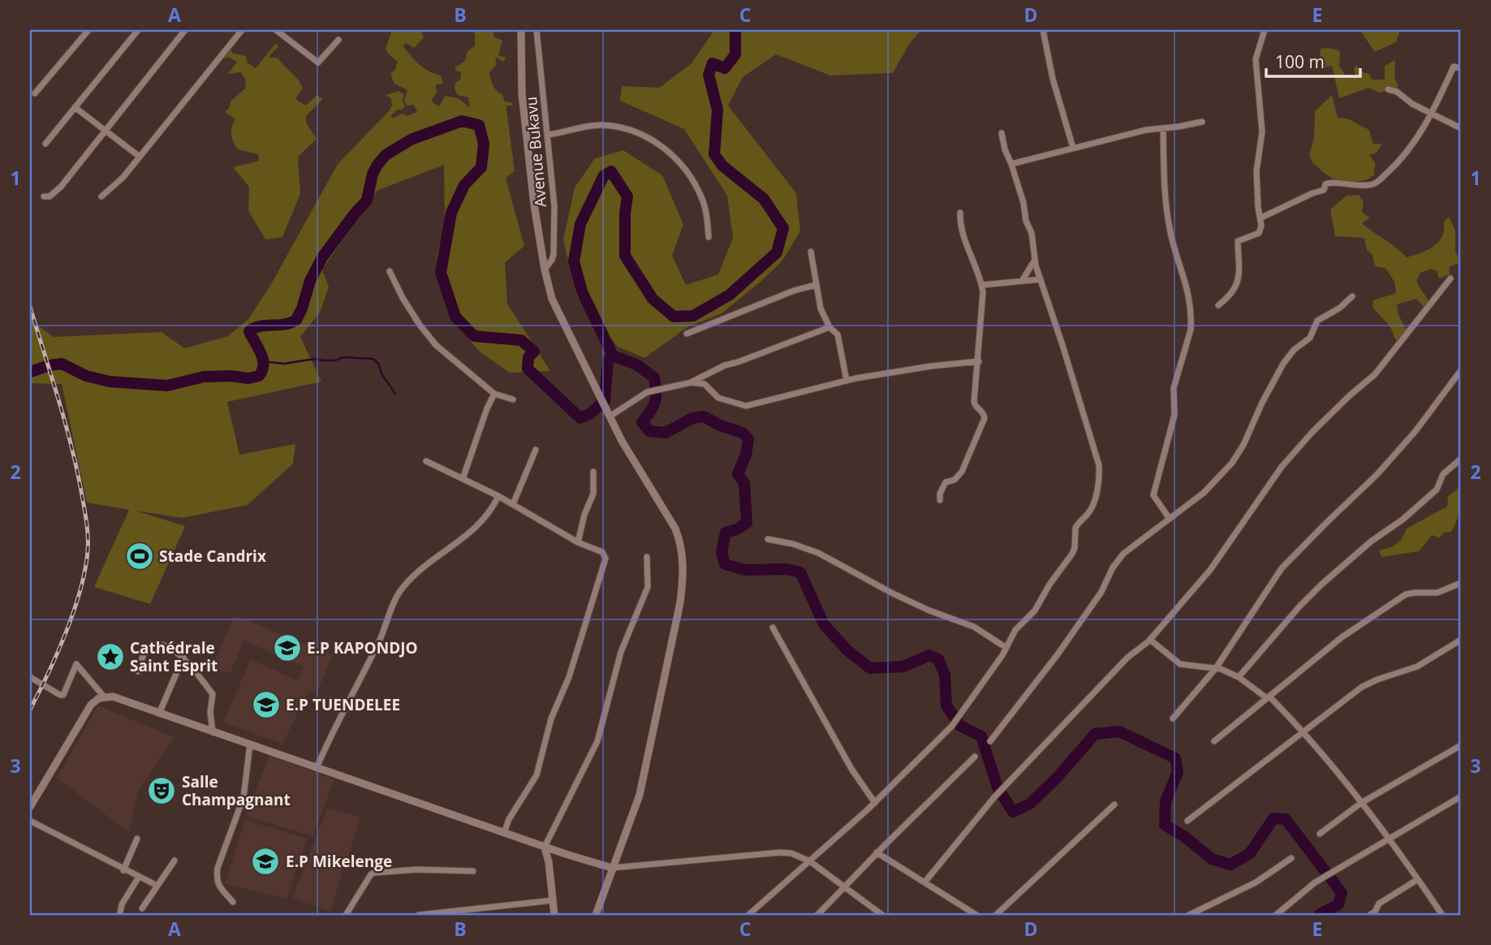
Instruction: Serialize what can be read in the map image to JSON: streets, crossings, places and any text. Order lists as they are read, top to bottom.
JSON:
{
  "streets": {
    "street": ["Avenue Bukavu"]
  },
  "places": {
    "sports": ["Stade Candrix"],
    "school or university": ["E.P KAPONDJO", "E.P TUENDELEE", "E.P Mikelenge"],
    "place": ["Cathédrale Saint Esprit"],
    "theatre": ["Salle Champagnant"]
  },
  "scale_bar": "100 m",
  "grid": {
    "columns": [
      "A",
      "B",
      "C",
      "D",
      "E"
    ],
    "rows": ["1", "2", "3"]
  }
}
